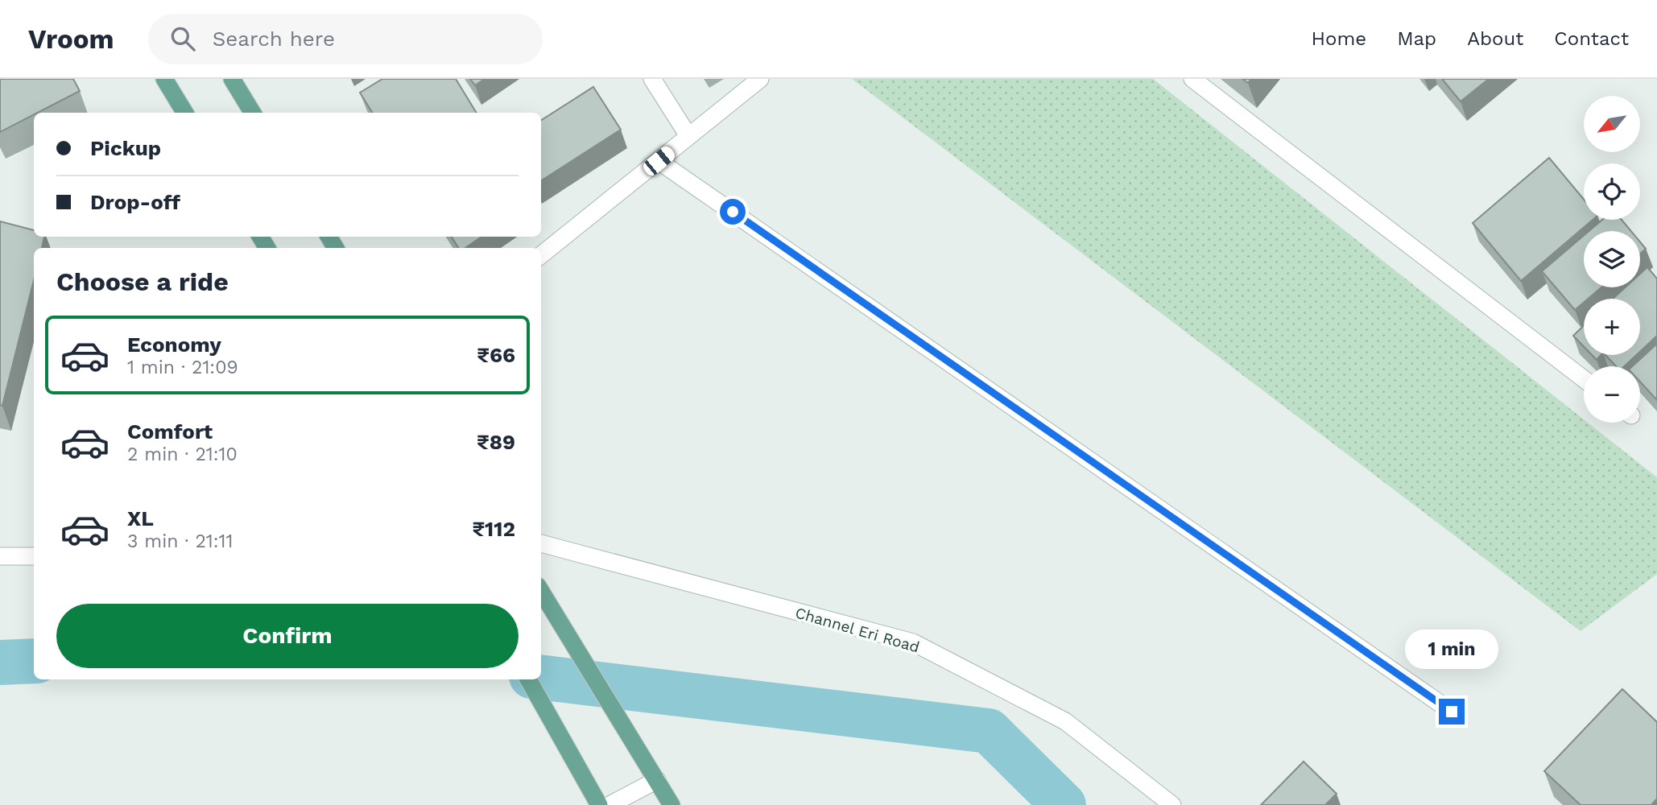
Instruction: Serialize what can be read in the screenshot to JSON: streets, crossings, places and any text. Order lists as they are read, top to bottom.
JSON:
{
  "streets": {
    "street": ["Channel Eri Road"]
  },
  "north": "bottom left",
  "page": {
    "header": "Vroom",
    "search": "Search here",
    "nav": [
      "Home",
      "Map",
      "About",
      "Contact"
    ],
    "map_buttons": ["+", "−"],
    "banner": ["Pickup", "Drop-off"],
    "heading": "Choose a ride",
    "list": [
      {
        "name": "Economy",
        "note": "1 min · 21:09",
        "value": "₹66"
      },
      {
        "name": "Comfort",
        "note": "2 min · 21:10",
        "value": "₹89"
      },
      {
        "name": "XL",
        "note": "3 min · 21:11",
        "value": "₹112"
      }
    ],
    "buttons": "Confirm",
    "bubble": "1 min"
  }
}
